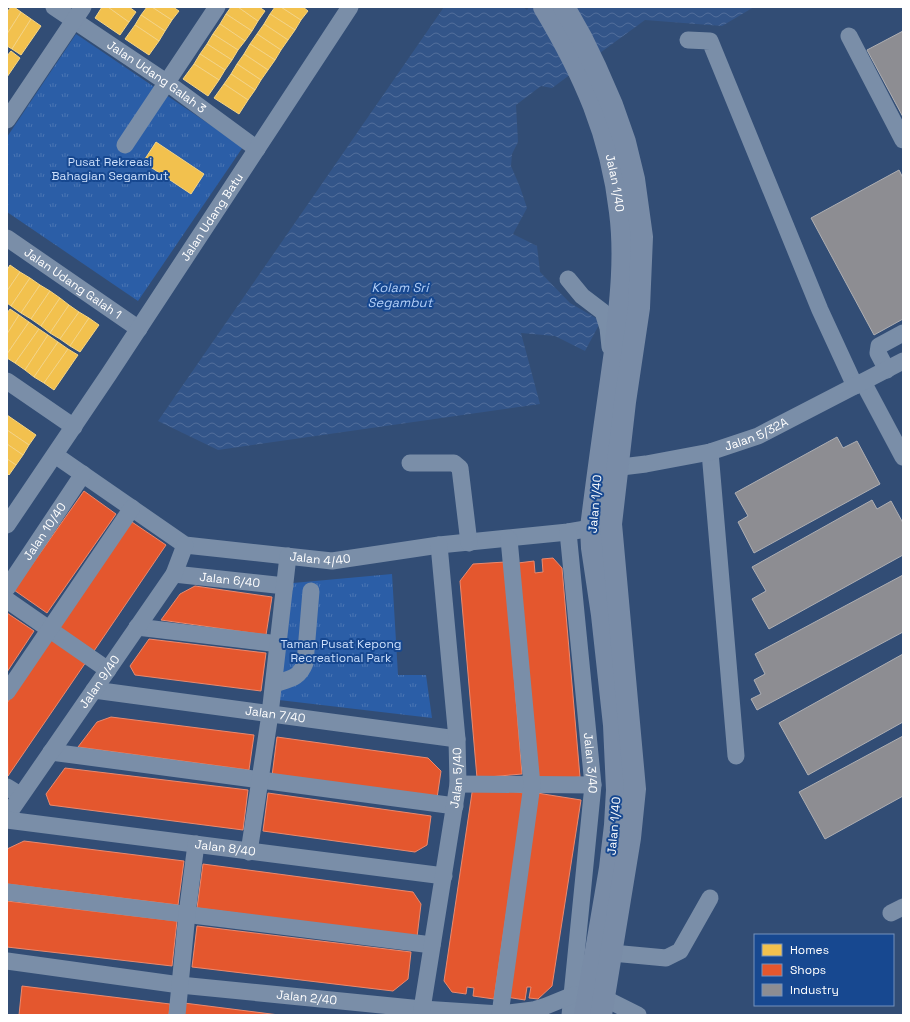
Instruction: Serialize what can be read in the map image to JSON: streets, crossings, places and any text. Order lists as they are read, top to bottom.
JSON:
{
  "streets": {
    "main road": ["Jalan 1/40"],
    "street": [
      "Jalan Udang Galah 3",
      "Jalan Udang Batu",
      "Jalan Udang Galah 1",
      "Jalan 5/32A",
      "Jalan 10/40",
      "Jalan 4/40",
      "Jalan 6/40",
      "Jalan 9/40",
      "Jalan 7/40",
      "Jalan 3/40",
      "Jalan 5/40",
      "Jalan 8/40",
      "Jalan 2/40"
    ]
  },
  "crossings": [
    ["Jalan Udang Galah 3", "Jalan Udang Batu"],
    ["Jalan 1/40", "Jalan 5/32A"],
    ["Jalan 1/40", "Jalan 4/40"],
    ["Jalan 1/40", "Jalan 3/40"],
    ["Jalan 1/40", "Jalan 2/40"],
    ["Jalan Udang Batu", "Jalan Udang Galah 1"],
    ["Jalan 10/40", "Jalan 4/40"],
    ["Jalan 4/40", "Jalan 9/40"],
    ["Jalan 4/40", "Jalan 3/40"],
    ["Jalan 4/40", "Jalan 5/40"],
    ["Jalan 6/40", "Jalan 9/40"],
    ["Jalan 9/40", "Jalan 7/40"],
    ["Jalan 7/40", "Jalan 5/40"],
    ["Jalan 3/40", "Jalan 2/40"],
    ["Jalan 5/40", "Jalan 8/40"],
    ["Jalan 5/40", "Jalan 2/40"]
  ],
  "water": ["Kolam Sri Segambut"],
  "parks": ["Pusat Rekreasi Bahagian Segambut", "Taman Pusat Kepong Recreational Park"],
  "legend": ["Homes", "Shops", "Industry"]
}
